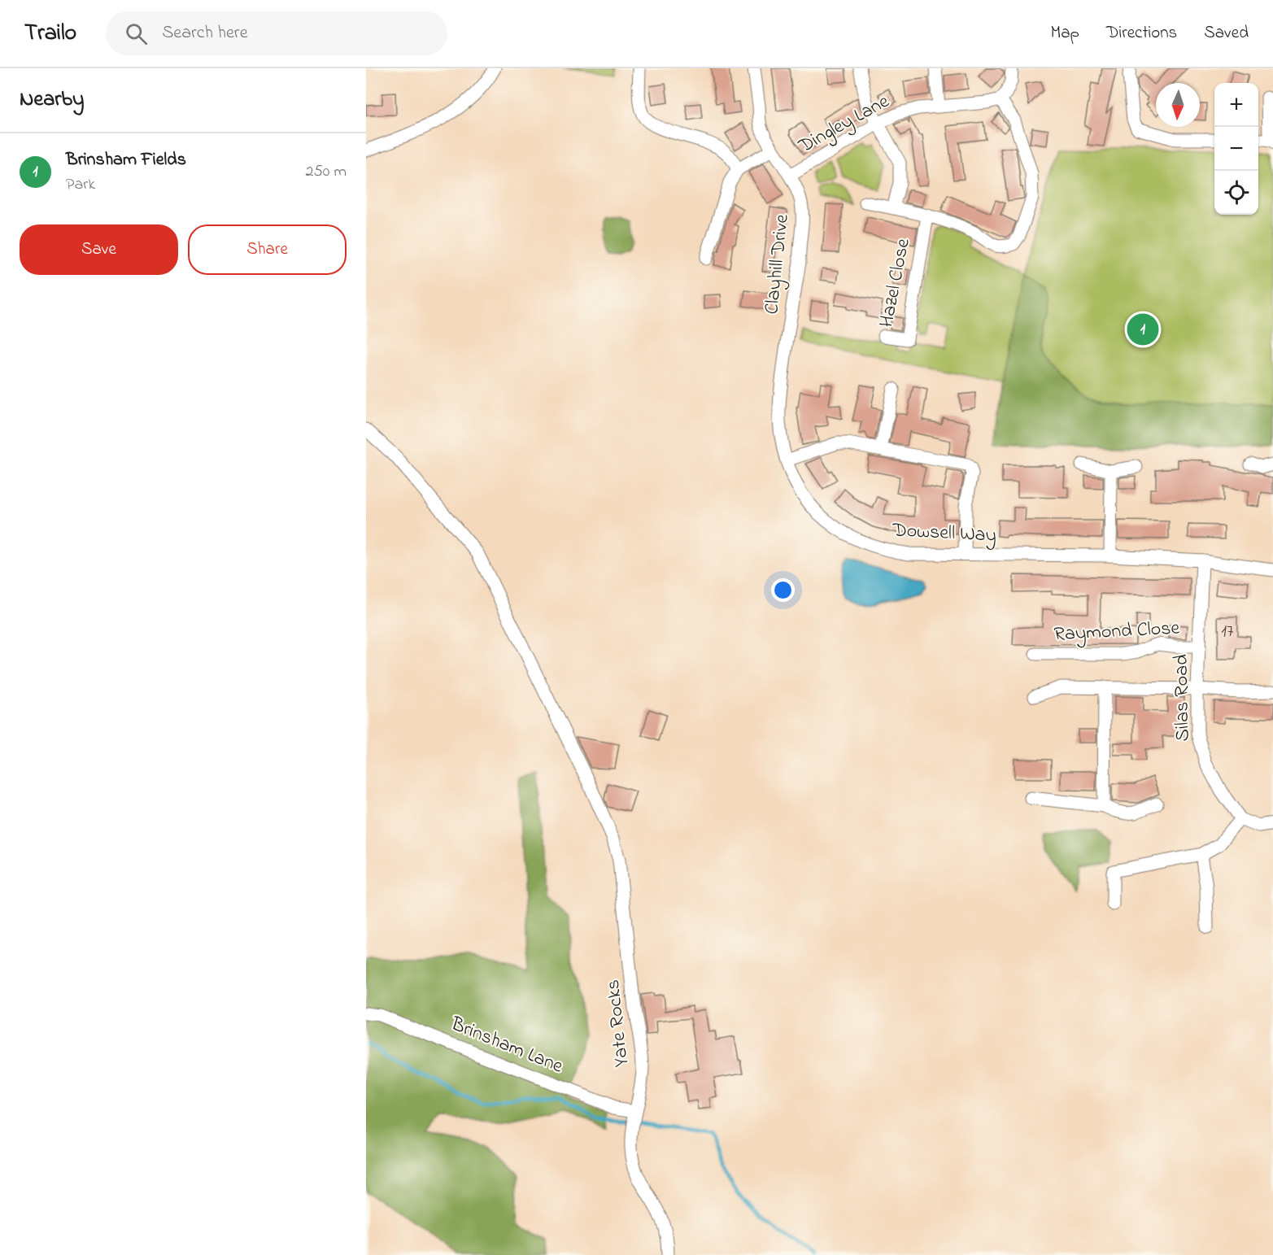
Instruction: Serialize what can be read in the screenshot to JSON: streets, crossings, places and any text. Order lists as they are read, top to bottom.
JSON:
{
  "streets": {
    "street": [
      "Dingley Lane",
      "Clayhill Drive",
      "Hazel Close",
      "Dowsell Way",
      "Raymond Close",
      "Silas Road",
      "Yate Rocks",
      "Brinsham Lane"
    ]
  },
  "crossings": [
    ["Dingley Lane", "Clayhill Drive"],
    ["Clayhill Drive", "Dowsell Way"],
    ["Dowsell Way", "Silas Road"],
    ["Raymond Close", "Silas Road"],
    ["Yate Rocks", "Brinsham Lane"]
  ],
  "house_numbers": ["17"],
  "north": "bottom",
  "page": {
    "header": "Trailo",
    "search": "Search here",
    "nav": ["Map", "Directions", "Saved"],
    "heading": "Nearby",
    "map_buttons": ["+", "−"],
    "list": [
      {
        "mark": "1",
        "name": "Brinsham Fields",
        "note": "Park",
        "value": "250 m"
      }
    ],
    "buttons": ["Save", "Share"],
    "pins": "1"
  }
}
